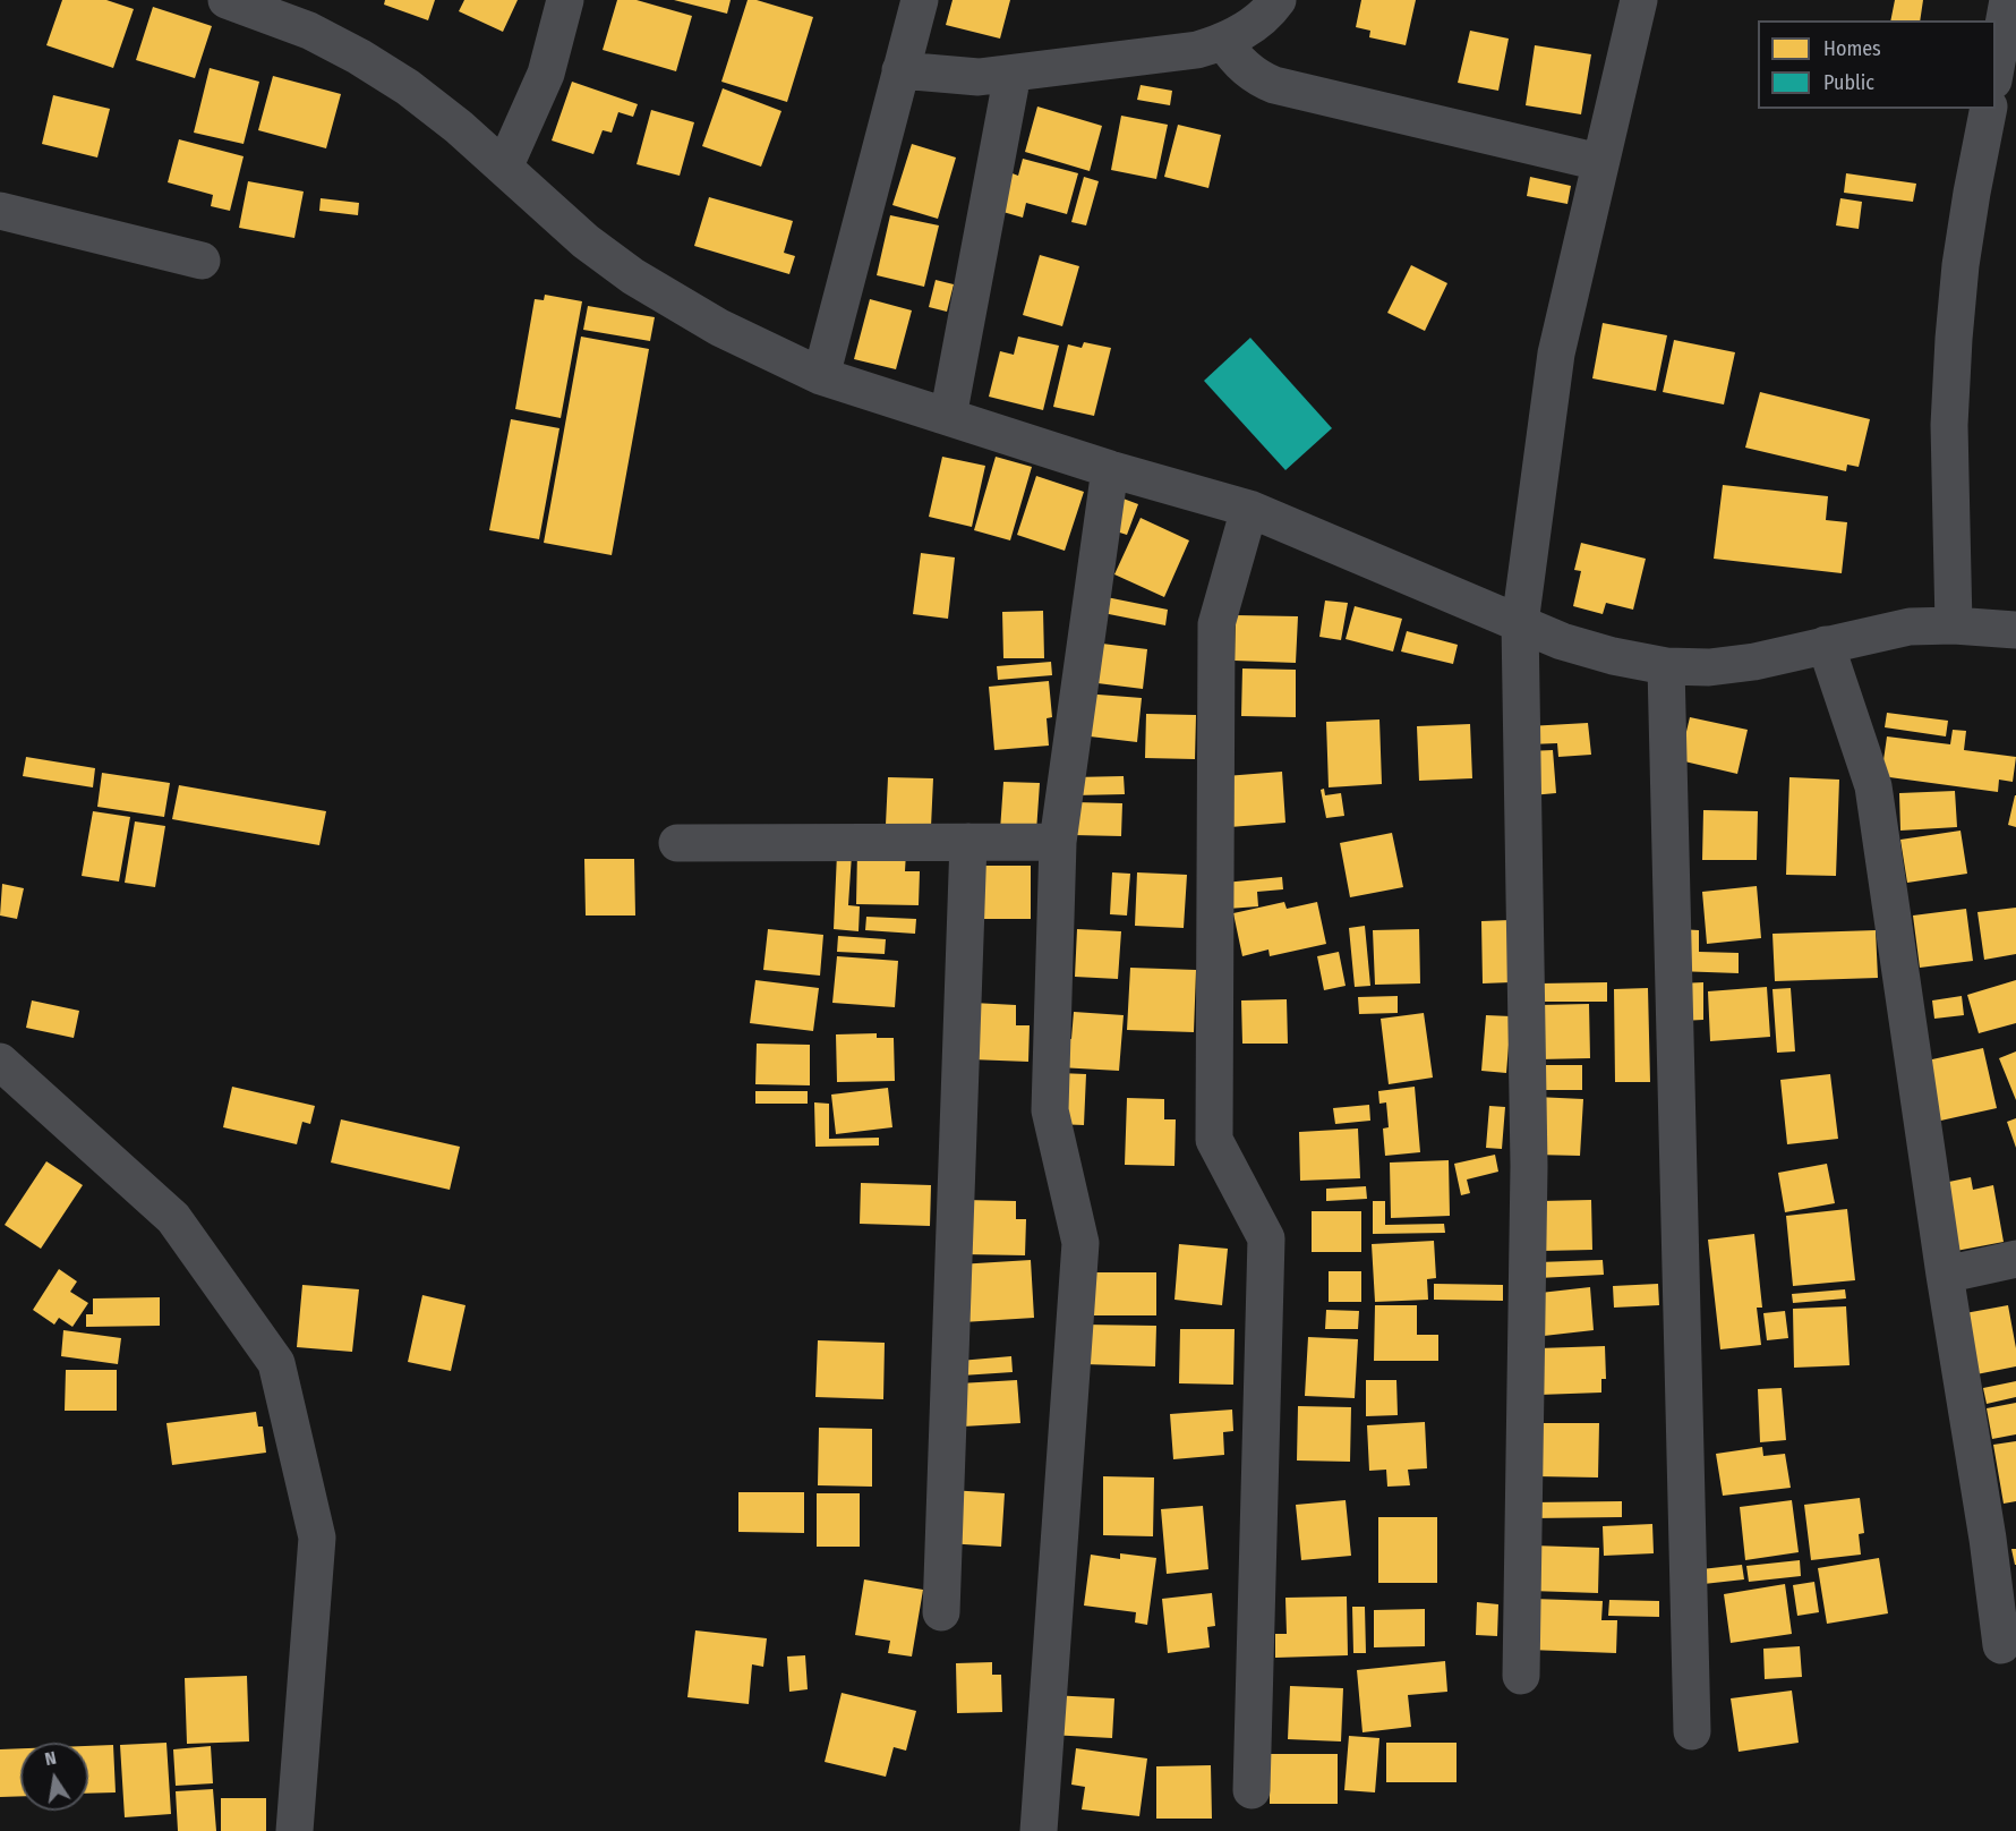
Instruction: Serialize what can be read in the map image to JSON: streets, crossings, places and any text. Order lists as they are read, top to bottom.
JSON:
{
  "legend": ["Homes", "Public"],
  "north": "top"
}
